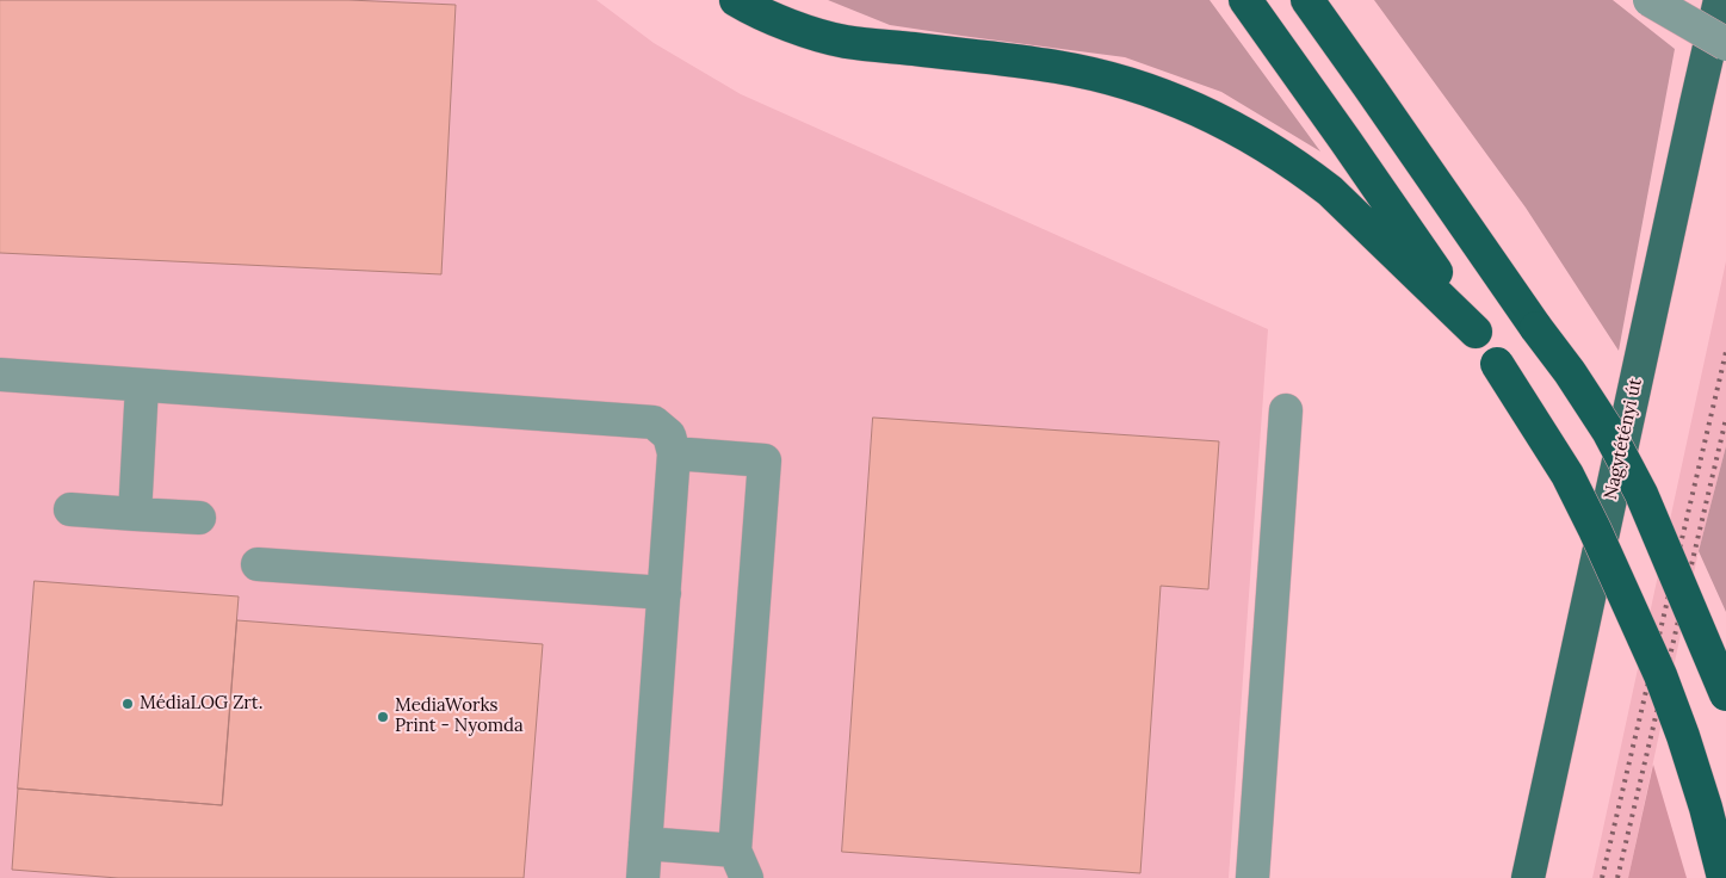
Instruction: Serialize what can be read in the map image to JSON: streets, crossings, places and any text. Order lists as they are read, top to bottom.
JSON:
{
  "streets": {
    "main road": ["Nagytétényi út"]
  },
  "places": ["MédiaLOG Zrt.", "MediaWorks Print - Nyomda"]
}
